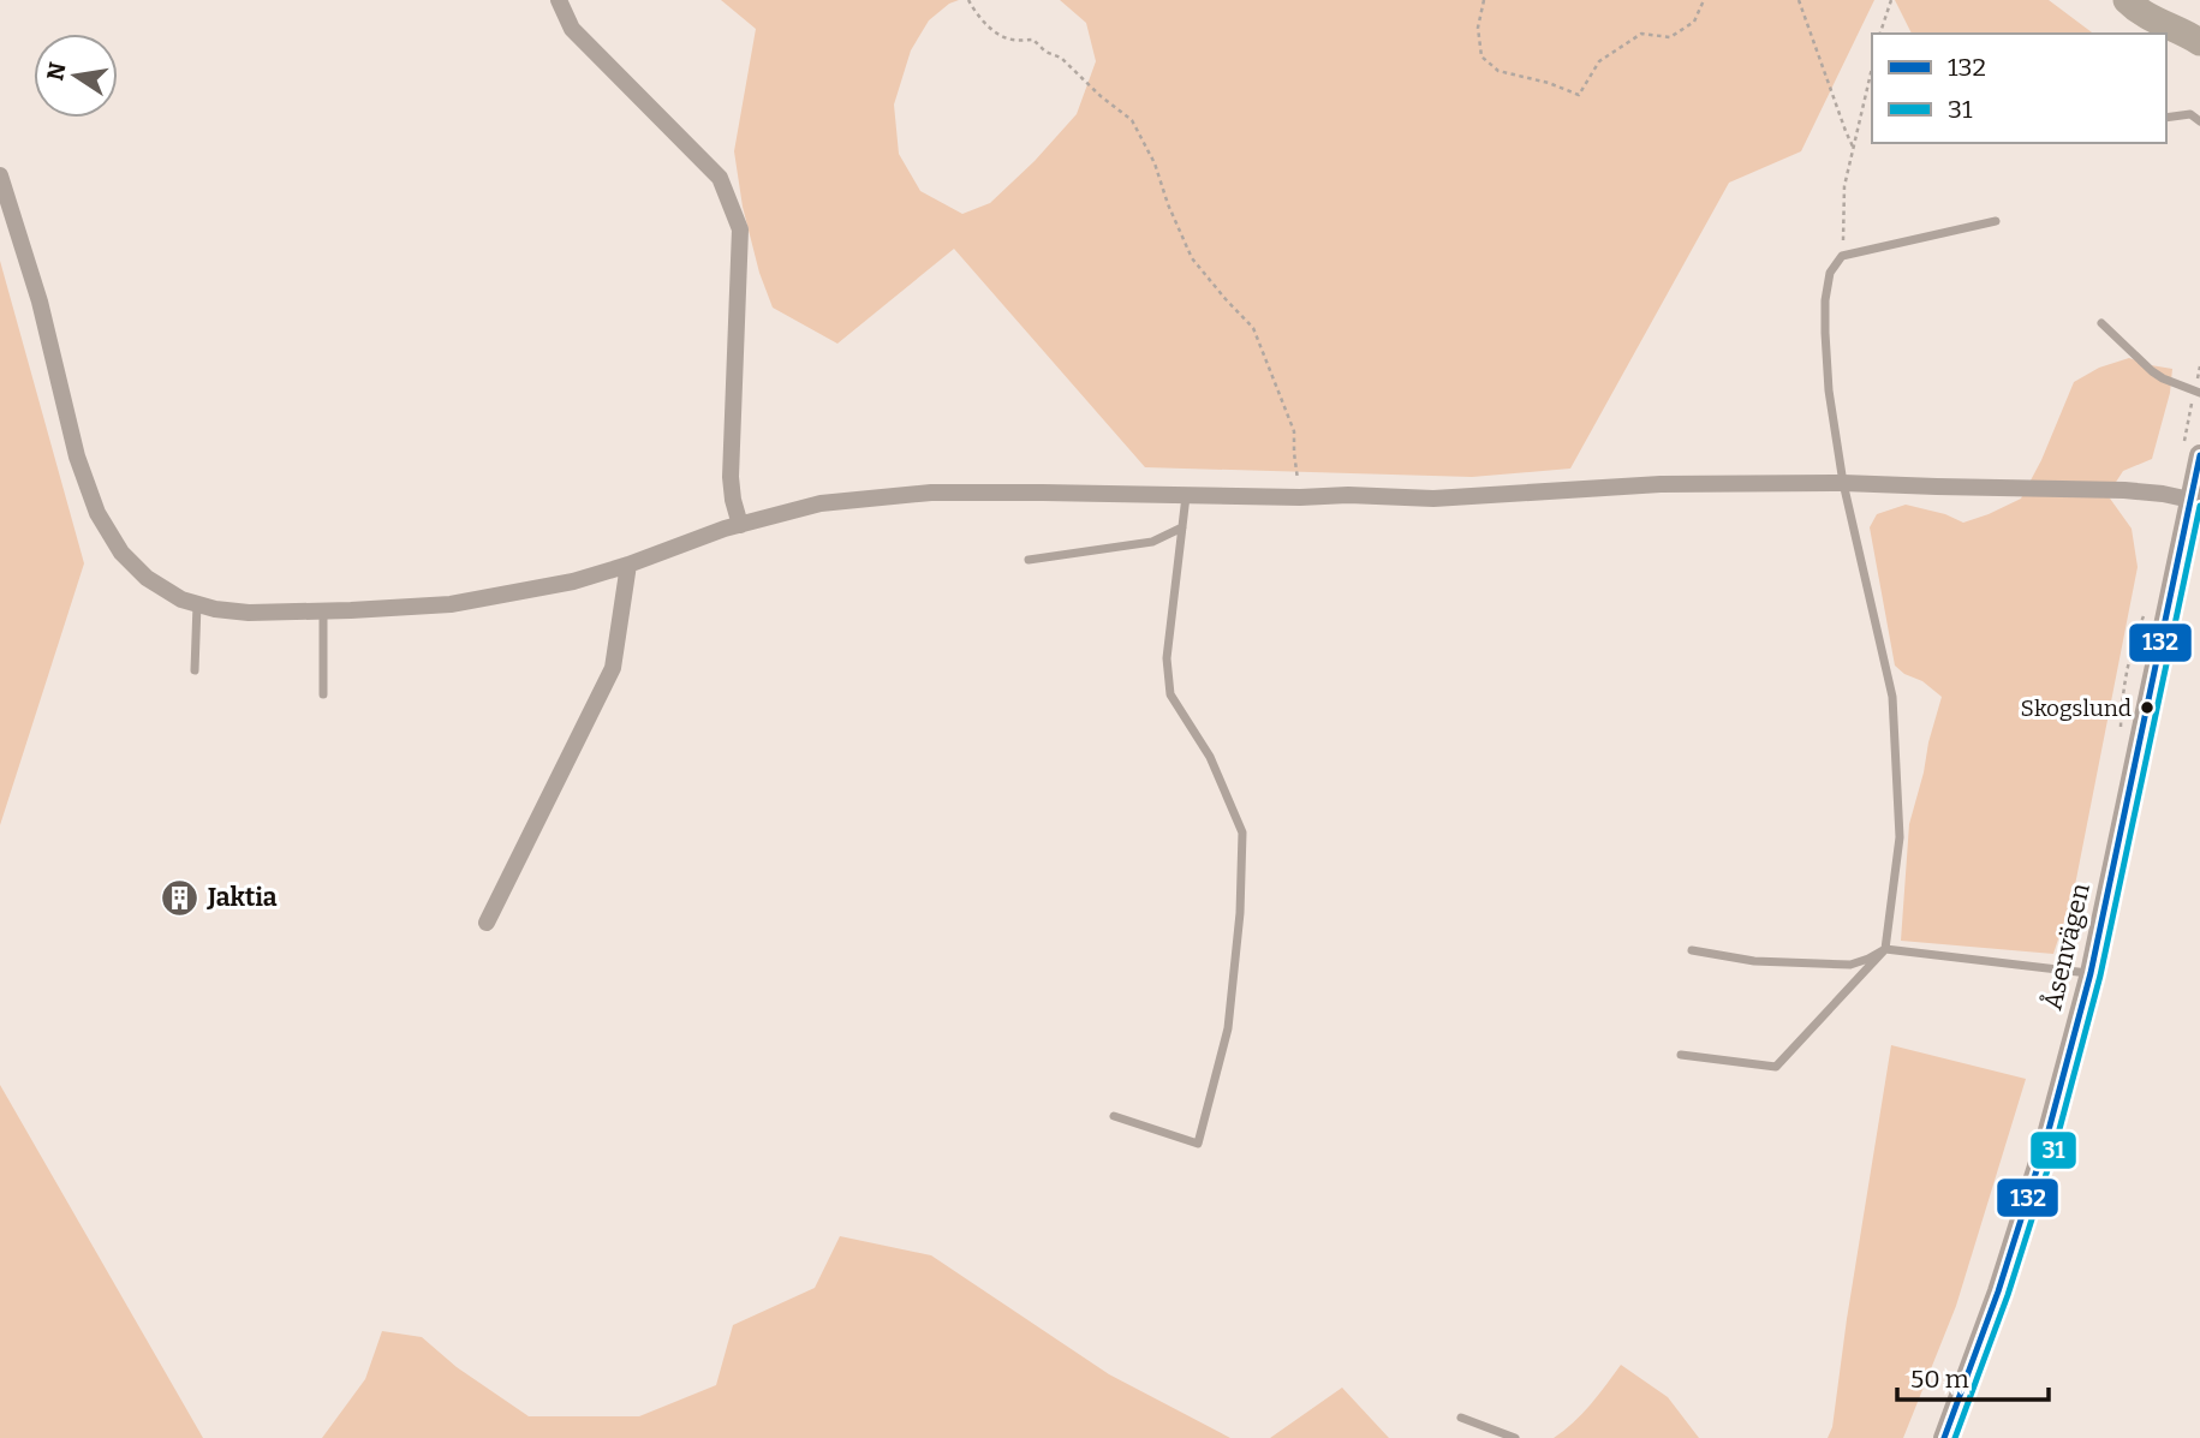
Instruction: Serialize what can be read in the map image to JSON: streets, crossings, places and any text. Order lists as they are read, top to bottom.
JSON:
{
  "streets": {
    "street": ["Åsenvägen"]
  },
  "places": {
    "other": ["Skogslund"],
    "building": ["Jaktia"]
  },
  "lines": ["transit line 132", "transit line 31"],
  "legend": ["132", "31"],
  "scale_bar": "50 m",
  "north": "left"
}
